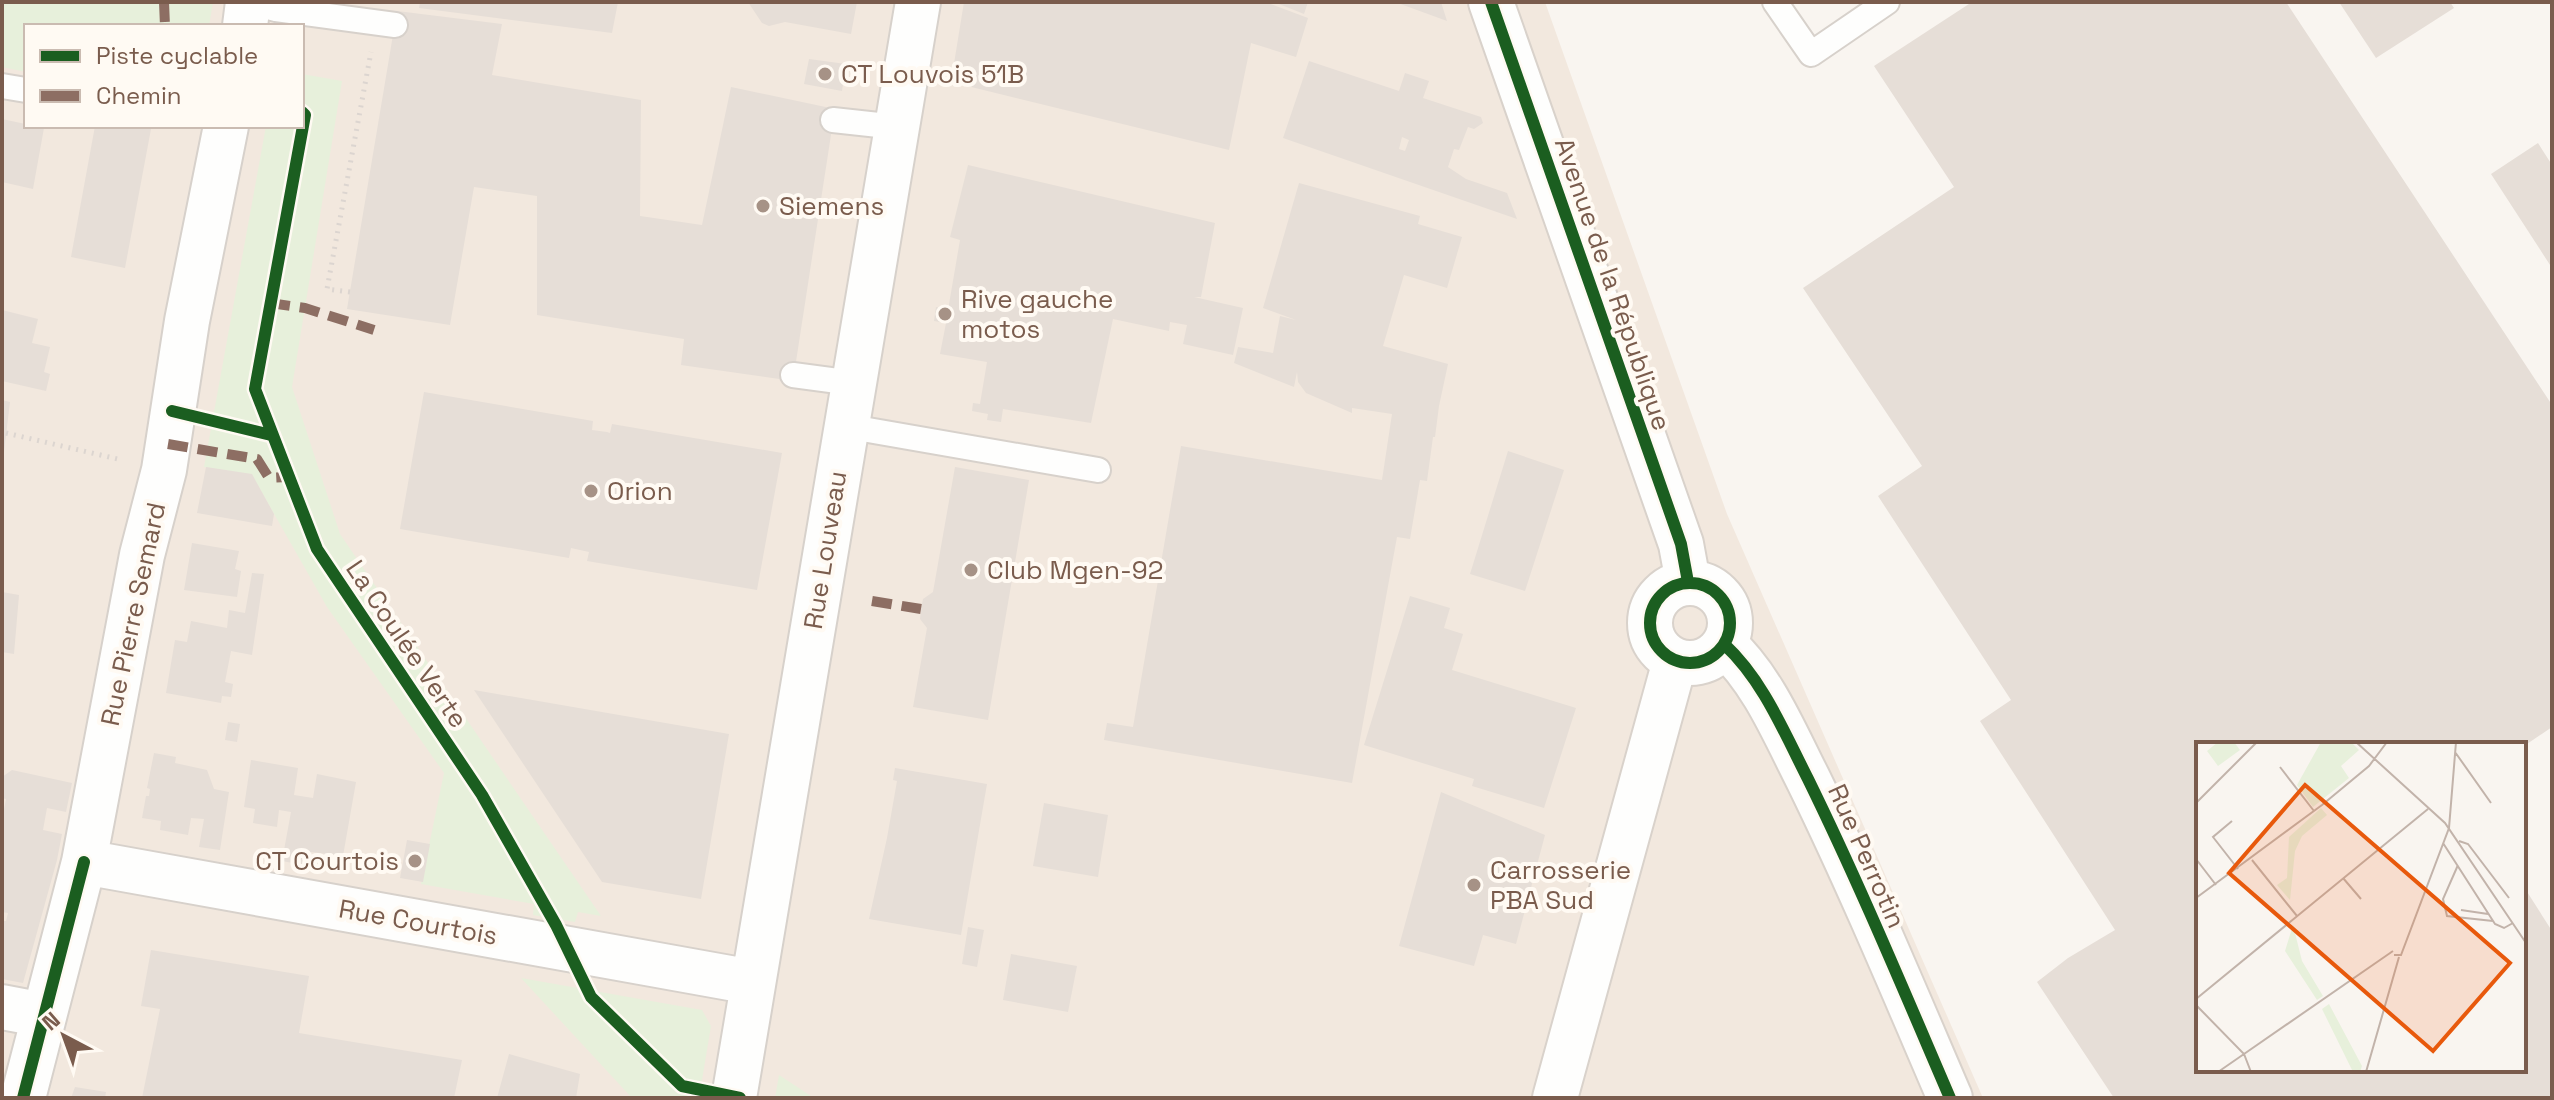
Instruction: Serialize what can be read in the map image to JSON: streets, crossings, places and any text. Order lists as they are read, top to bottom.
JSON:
{
  "streets": {
    "street": [
      "Avenue de la République",
      "Rue Louveau",
      "Rue Pierre Semard",
      "Rue Perrotin",
      "Rue Courtois"
    ],
    "cycle path": ["La Coulée Verte"]
  },
  "crossings": [
    ["Avenue de la République", "Rue Perrotin"],
    ["Rue Louveau", "Rue Courtois"],
    ["Rue Pierre Semard", "Rue Courtois"]
  ],
  "places": [
    "CT Louvois 51B",
    "Siemens",
    "Rive gauche motos",
    "Orion",
    "Club Mgen-92",
    "CT Courtois",
    "Carrosserie PBA Sud"
  ],
  "legend": ["Piste cyclable", "Chemin"],
  "north": "top left"
}
